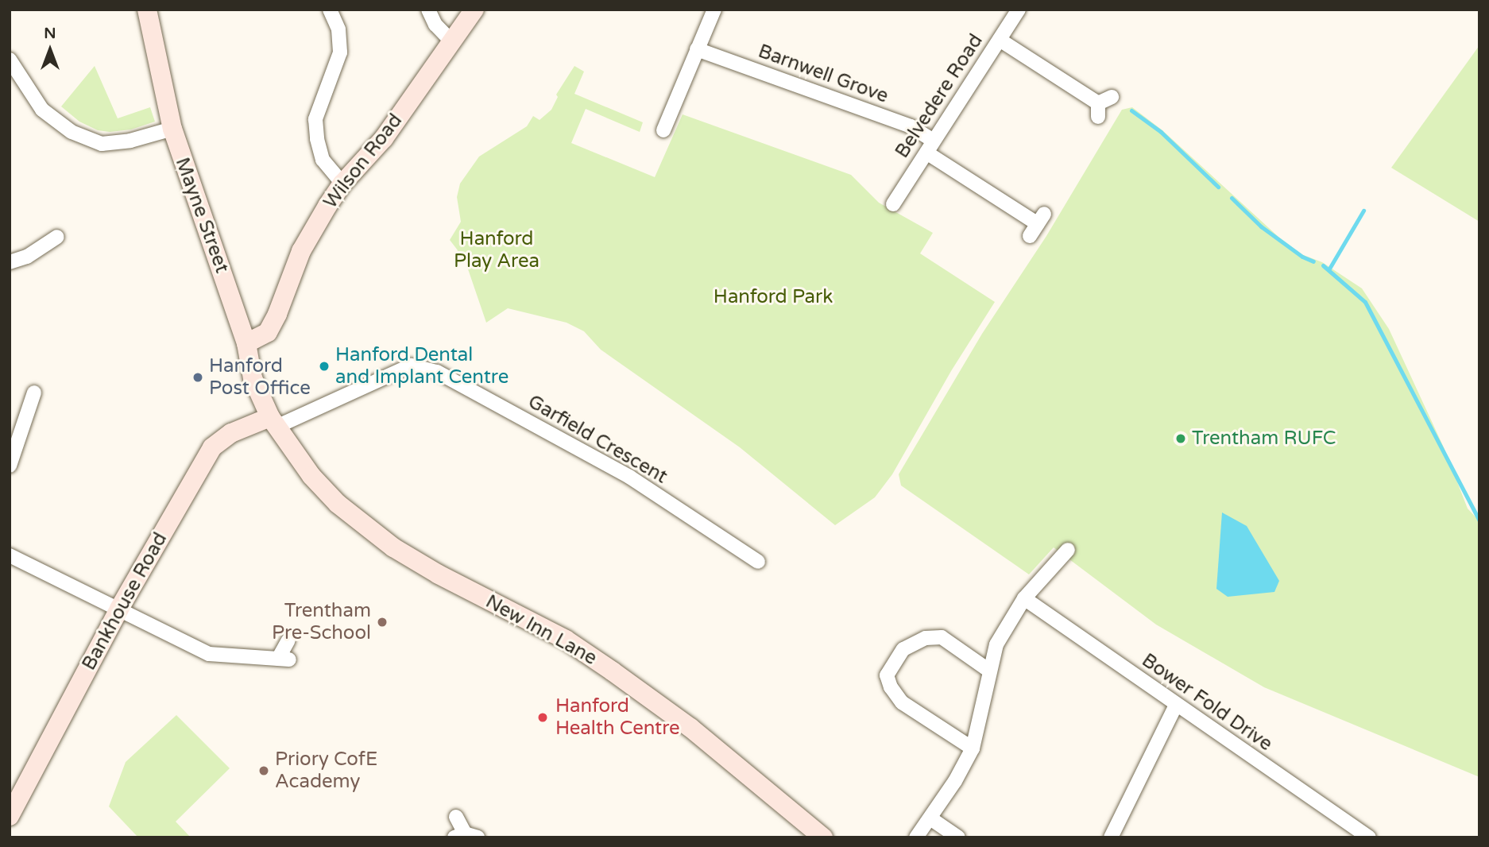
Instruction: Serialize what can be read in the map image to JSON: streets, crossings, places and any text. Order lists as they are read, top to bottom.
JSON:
{
  "streets": {
    "street": [
      "Barnwell Grove",
      "Belvedere Road",
      "Wilson Road",
      "Mayne Street",
      "Garfield Crescent",
      "Bankhouse Road",
      "New Inn Lane",
      "Bower Fold Drive"
    ]
  },
  "crossings": [
    ["Barnwell Grove", "Belvedere Road"],
    ["Wilson Road", "Mayne Street"],
    ["Mayne Street", "Garfield Crescent"],
    ["Mayne Street", "Bankhouse Road"],
    ["Mayne Street", "New Inn Lane"],
    ["Garfield Crescent", "Bankhouse Road"],
    ["Garfield Crescent", "New Inn Lane"],
    ["Bankhouse Road", "New Inn Lane"]
  ],
  "parks": ["Hanford Play Area", "Hanford Park"],
  "places": [
    "Hanford Dental and Implant Centre",
    "Hanford Post Office",
    "Trentham RUFC",
    "Trentham Pre-School",
    "Hanford Health Centre",
    "Priory CofE Academy"
  ],
  "north": "top"
}
